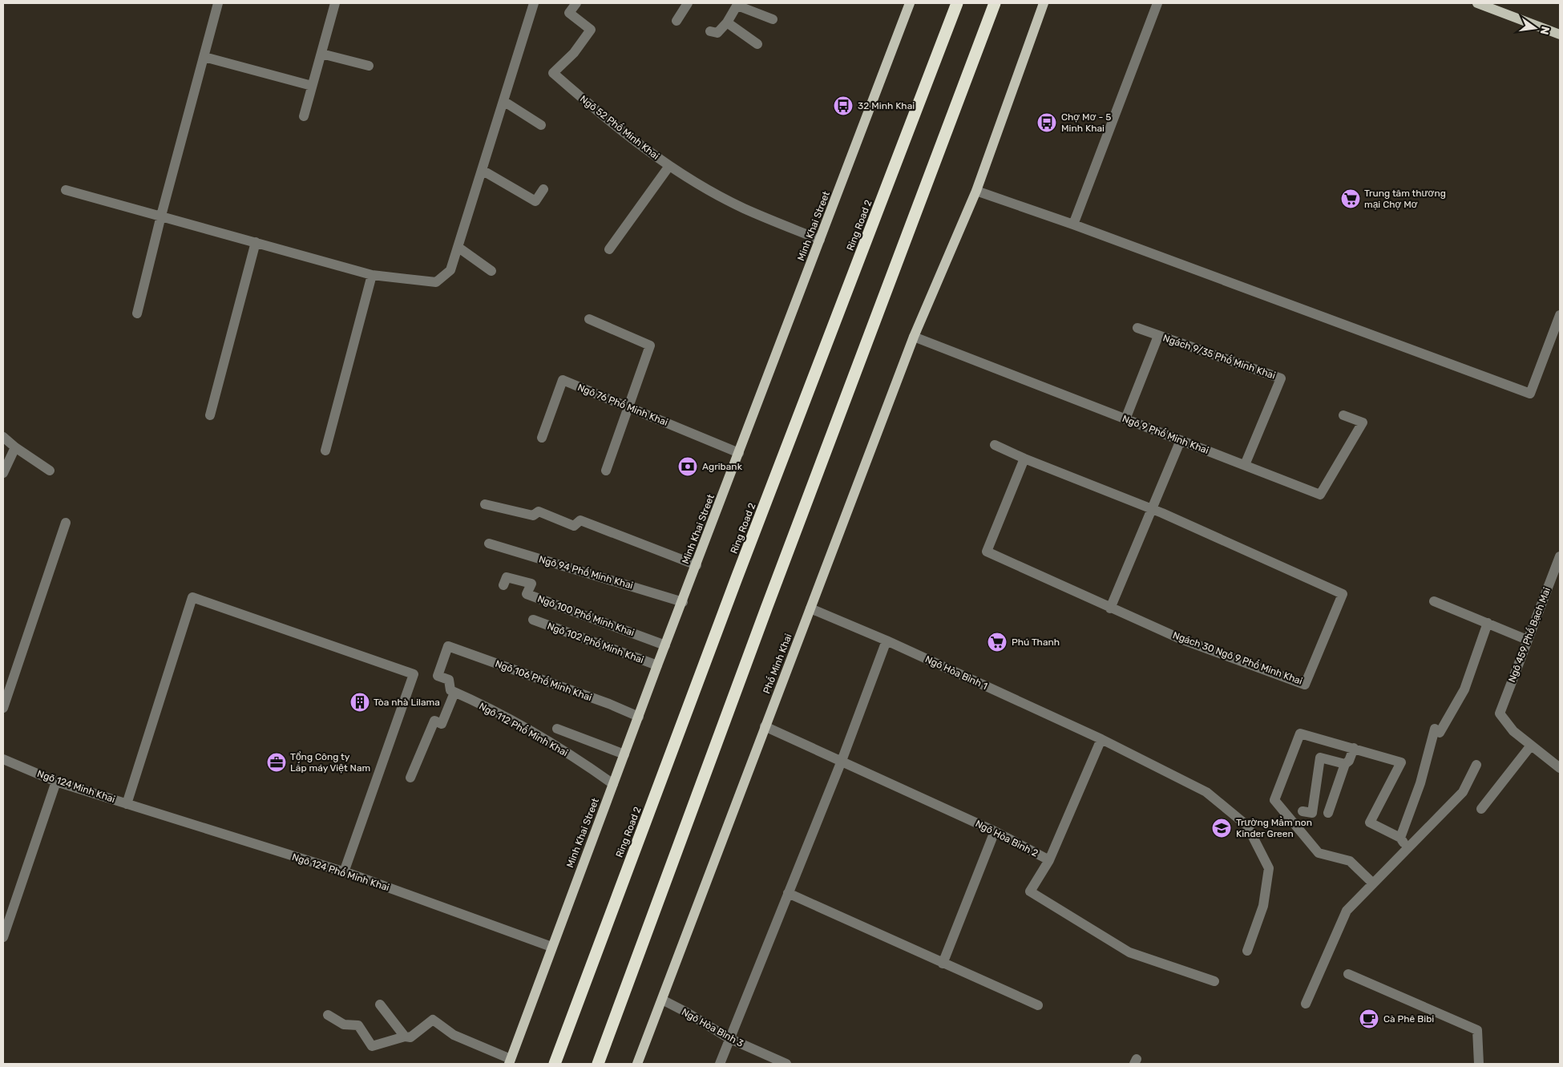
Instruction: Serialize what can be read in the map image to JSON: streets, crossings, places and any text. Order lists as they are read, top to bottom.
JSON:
{
  "streets": {
    "highway": ["Ring Road 2"],
    "main road": ["Minh Khai Street", "Phố Minh Khai"],
    "street": [
      "Ngõ 52 Phố Minh Khai",
      "Ngách 9/35 Phố Minh Khai",
      "Ngõ 76 Phố Minh Khai",
      "Ngõ 9 Phố Minh Khai",
      "Ngõ 94 Phố Minh Khai",
      "Ngõ 100 Phố Minh Khai",
      "Ngõ 459 Phố Bạch Mai",
      "Ngõ 102 Phố Minh Khai",
      "Ngách 30 Ngõ 9 Phố Minh Khai",
      "Ngõ Hòa Bình 1",
      "Ngõ 106 Phố Minh Khai",
      "Ngõ 112 Phố Minh Khai",
      "Ngõ 124 Minh Khai",
      "Ngõ Hòa Bình 2",
      "Ngõ 124 Phố Minh Khai",
      "Ngõ Hòa Bình 3"
    ]
  },
  "crossings": [
    ["Ngõ 52 Phố Minh Khai", "Minh Khai Street"],
    ["Minh Khai Street", "Ngõ 76 Phố Minh Khai"],
    ["Minh Khai Street", "Ngõ 94 Phố Minh Khai"],
    ["Minh Khai Street", "Ngõ 100 Phố Minh Khai"],
    ["Minh Khai Street", "Ngõ 102 Phố Minh Khai"],
    ["Minh Khai Street", "Ngõ 106 Phố Minh Khai"],
    ["Minh Khai Street", "Ngõ 112 Phố Minh Khai"],
    ["Minh Khai Street", "Ngõ 124 Phố Minh Khai"],
    ["Ngách 9/35 Phố Minh Khai", "Ngõ 9 Phố Minh Khai"],
    ["Phố Minh Khai", "Ngõ Hòa Bình 1"],
    ["Phố Minh Khai", "Ngõ Hòa Bình 2"],
    ["Ngõ 106 Phố Minh Khai", "Ngõ 112 Phố Minh Khai"],
    ["Ngõ 124 Minh Khai", "Ngõ 124 Phố Minh Khai"]
  ],
  "places": {
    "bus stop": ["32 Minh Khai", "Chợ Mơ - 5 Minh Khai"],
    "supermarket": ["Trung tâm thương mại Chợ Mơ", "Phú Thanh"],
    "bank": ["Agribank"],
    "building": ["Tòa nhà Lilama"],
    "office": ["Tổng Công ty Lắp máy Việt Nam"],
    "school or university": ["Trường Mầm non Kinder Green"],
    "cafe": ["Cà Phê Bibi"]
  },
  "north": "right"
}
